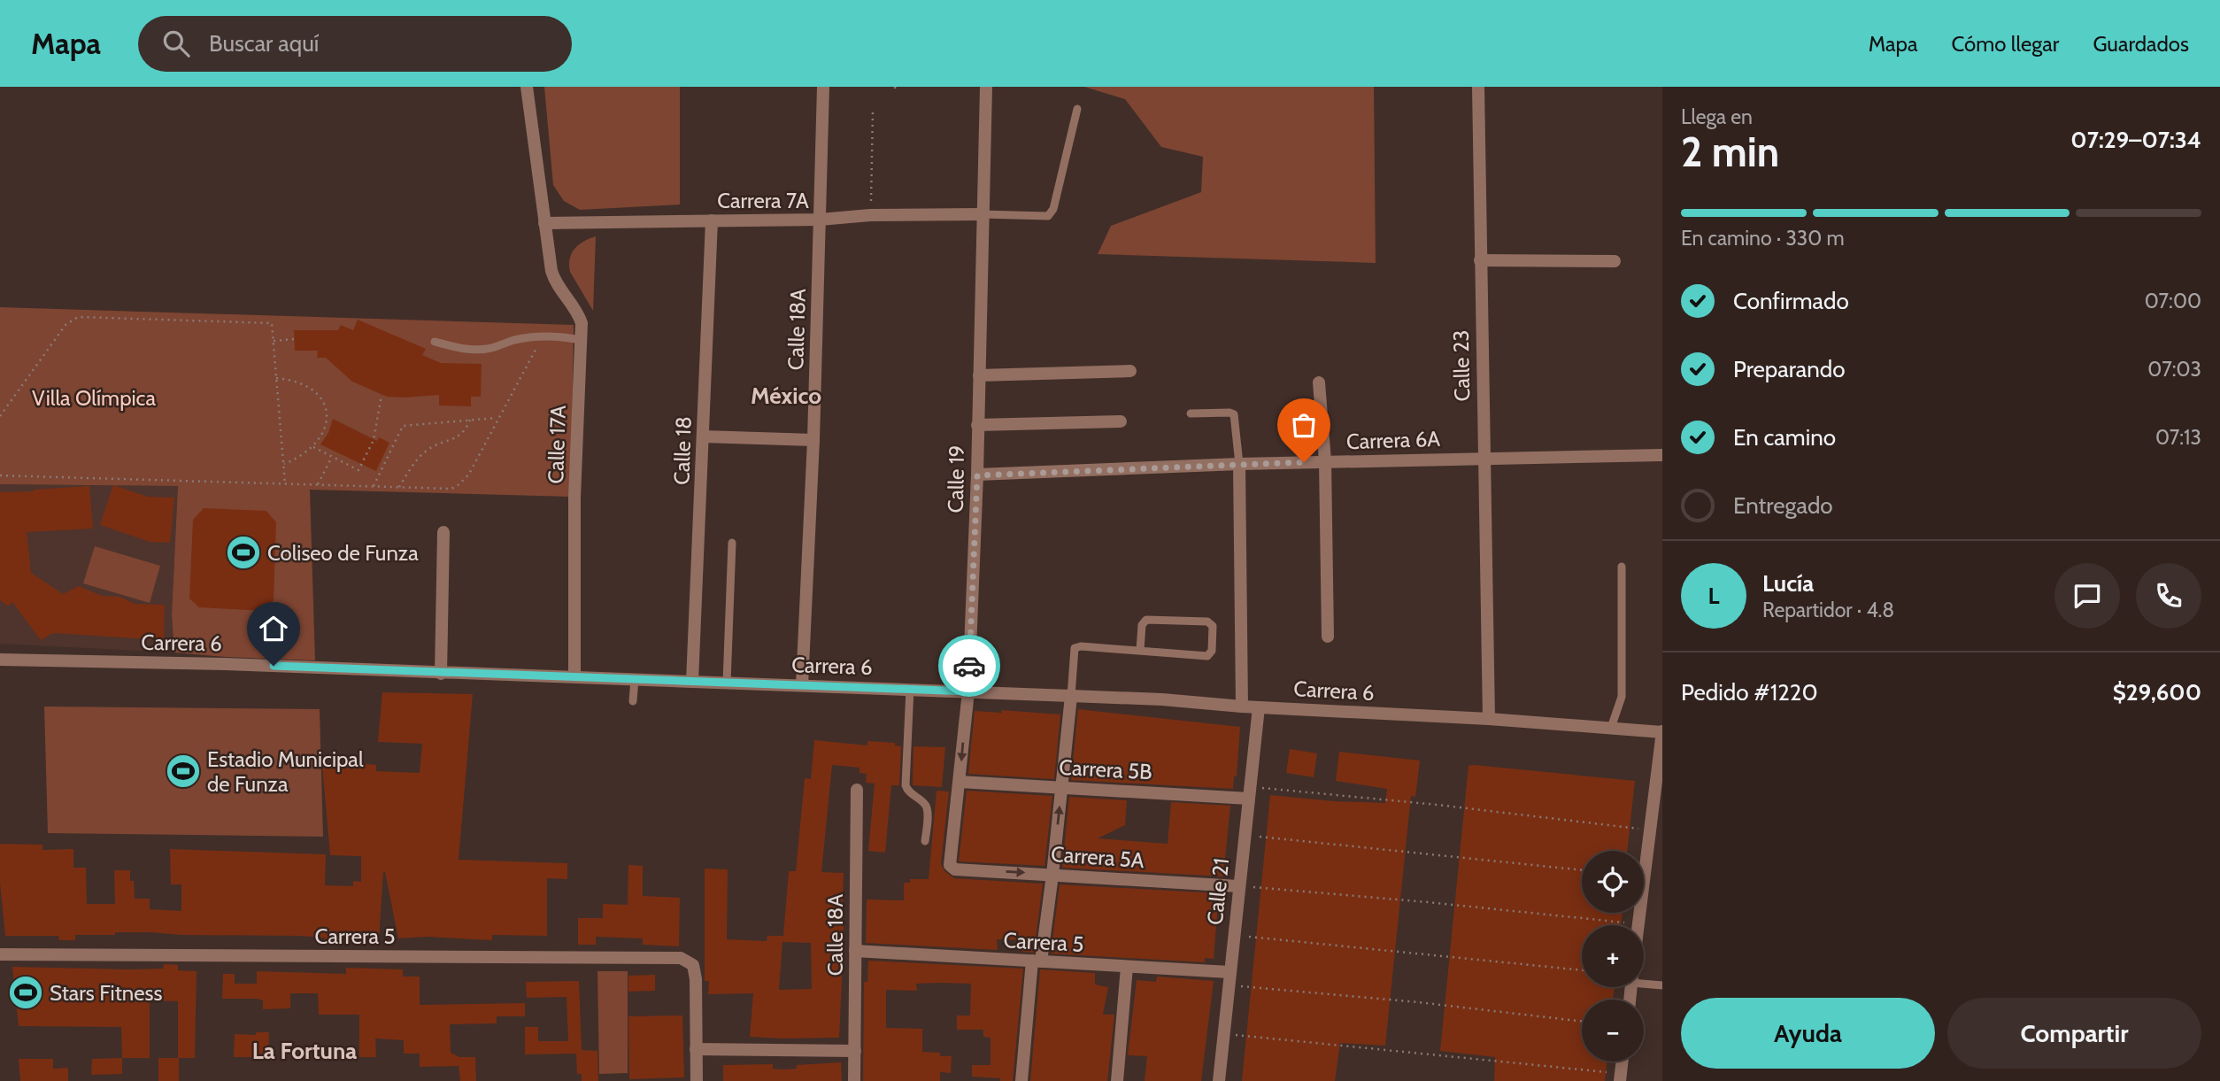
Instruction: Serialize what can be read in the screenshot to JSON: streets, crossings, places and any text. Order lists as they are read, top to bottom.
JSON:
{
  "streets": {
    "street": [
      "Carrera 7A",
      "Calle 18A",
      "Calle 23",
      "Carrera 6A",
      "Calle 17A",
      "Calle 18",
      "Calle 19",
      "Carrera 6",
      "Carrera 5B",
      "Carrera 5A",
      "Calle 21",
      "Carrera 5"
    ]
  },
  "crossings": [
    ["Carrera 7A", "Calle 18A"],
    ["Carrera 7A", "Calle 17A"],
    ["Carrera 7A", "Calle 18"],
    ["Carrera 7A", "Calle 19"],
    ["Calle 18A", "Carrera 6"],
    ["Calle 18A", "Carrera 5"],
    ["Calle 23", "Carrera 6A"],
    ["Calle 23", "Carrera 6"],
    ["Carrera 6A", "Calle 19"],
    ["Calle 17A", "Carrera 6"],
    ["Calle 18", "Carrera 6"],
    ["Calle 19", "Carrera 6"],
    ["Calle 19", "Carrera 5B"],
    ["Calle 19", "Carrera 5A"],
    ["Carrera 6", "Calle 21"],
    ["Carrera 5B", "Calle 21"],
    ["Carrera 5A", "Calle 21"],
    ["Calle 21", "Carrera 5"]
  ],
  "districts": ["México", "La Fortuna"],
  "parks": ["Villa Olímpica"],
  "places": {
    "sports": ["Coliseo de Funza", "Estadio Municipal de Funza", "Stars Fitness"]
  },
  "page": {
    "header": "Mapa",
    "search": "Buscar aquí",
    "nav": ["Mapa", "Cómo llegar", "Guardados"],
    "heading": ["2 min", "Llega en", "07:29–07:34"],
    "panel": [
      "Lucía",
      "Repartidor · 4.8",
      "Pedido #1220",
      "$29,600"
    ],
    "bar": "En camino · 330 m",
    "list": [
      ["Confirmado", "07:00"],
      ["Preparando", "07:03"],
      ["En camino", "07:13"],
      "Entregado"
    ],
    "round": "L",
    "map_buttons": ["+", "−"],
    "buttons": ["Ayuda", "Compartir"]
  }
}
